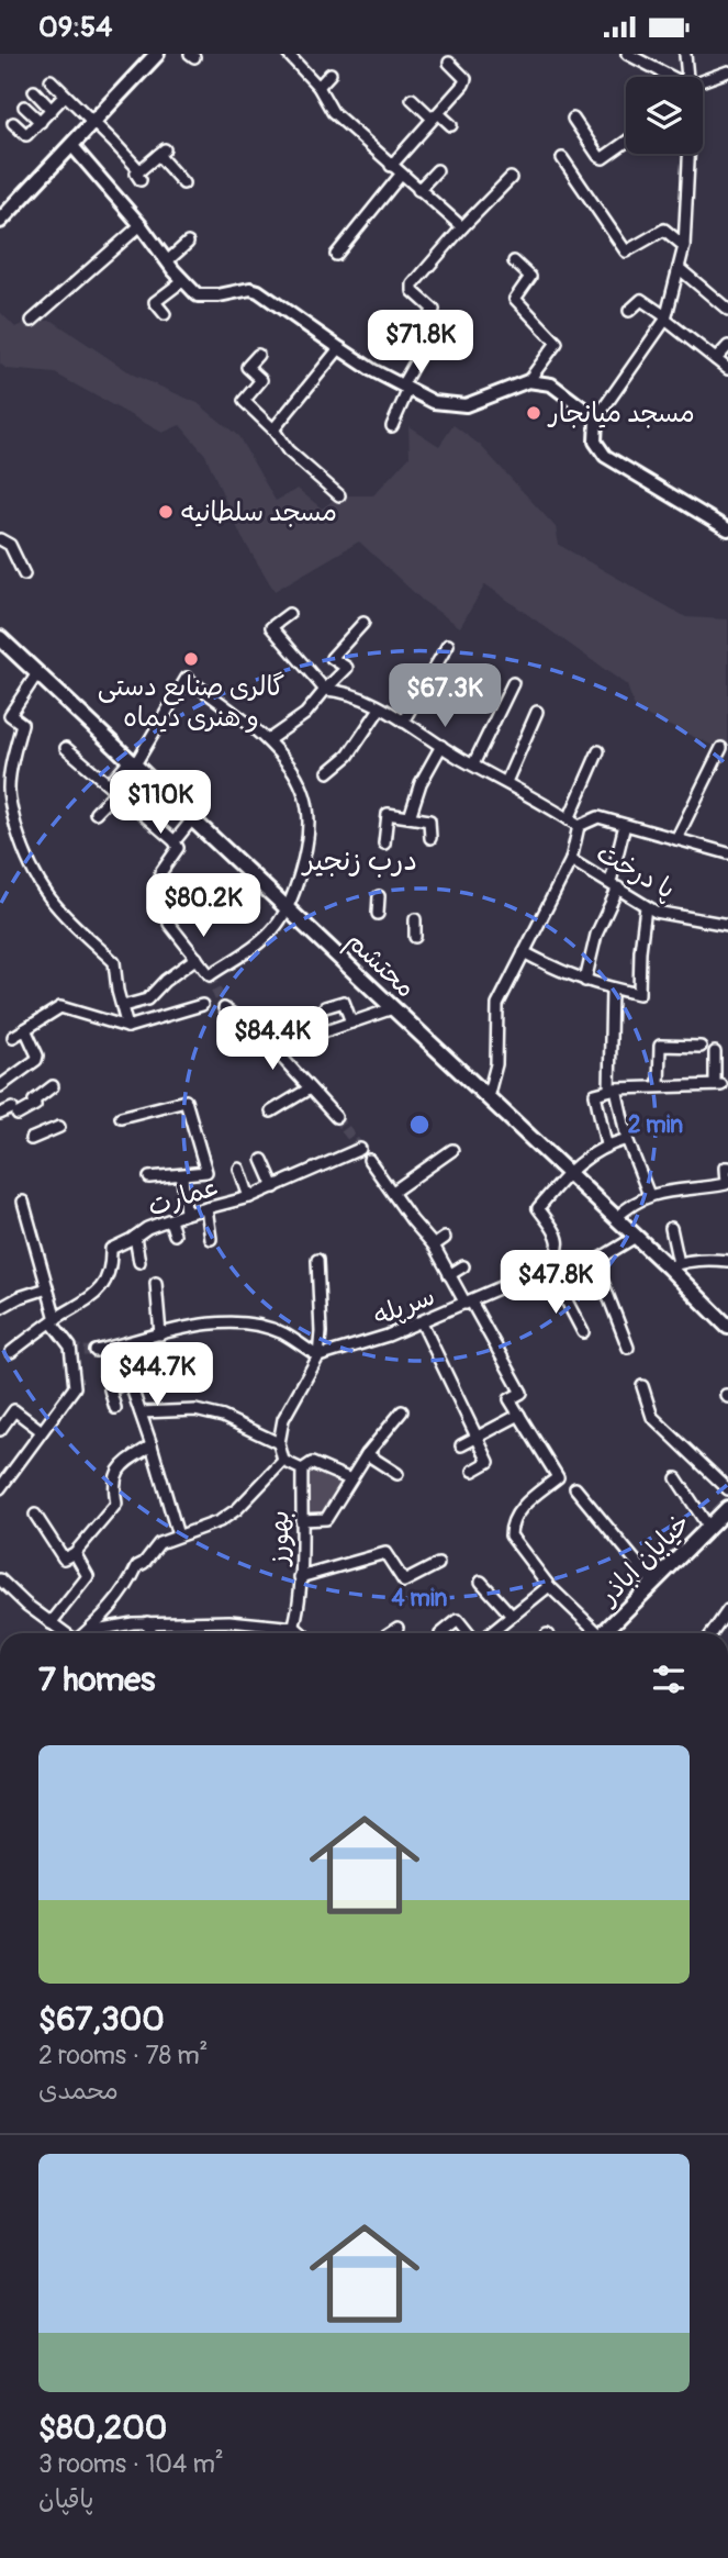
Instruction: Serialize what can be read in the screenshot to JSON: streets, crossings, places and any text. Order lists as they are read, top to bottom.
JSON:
{
  "streets": {
    "main road": ["محتشم", "خیابان اباذر"],
    "street": [
      "پا درخت",
      "عمارت",
      "سرپله",
      "بهورز"
    ]
  },
  "districts": ["درب زنجیر"],
  "places": ["مسجد میانجار", "مسجد سلطانیه", "گالری صنایع دستی و هنری دیماه"],
  "page": {
    "status": "09:54",
    "price": [
      "$71.8K",
      "$67.3K",
      "$110K",
      "$80.2K",
      "$84.4K",
      "$47.8K",
      "$44.7K"
    ],
    "heading": "7 homes",
    "list": [
      {
        "name": "$67,300",
        "note": "2 rooms · 78 m² · محمدی"
      },
      {
        "name": "$80,200",
        "note": "3 rooms · 104 m² · پاقپان"
      }
    ]
  },
  "rings": ["2 min", "4 min"]
}
